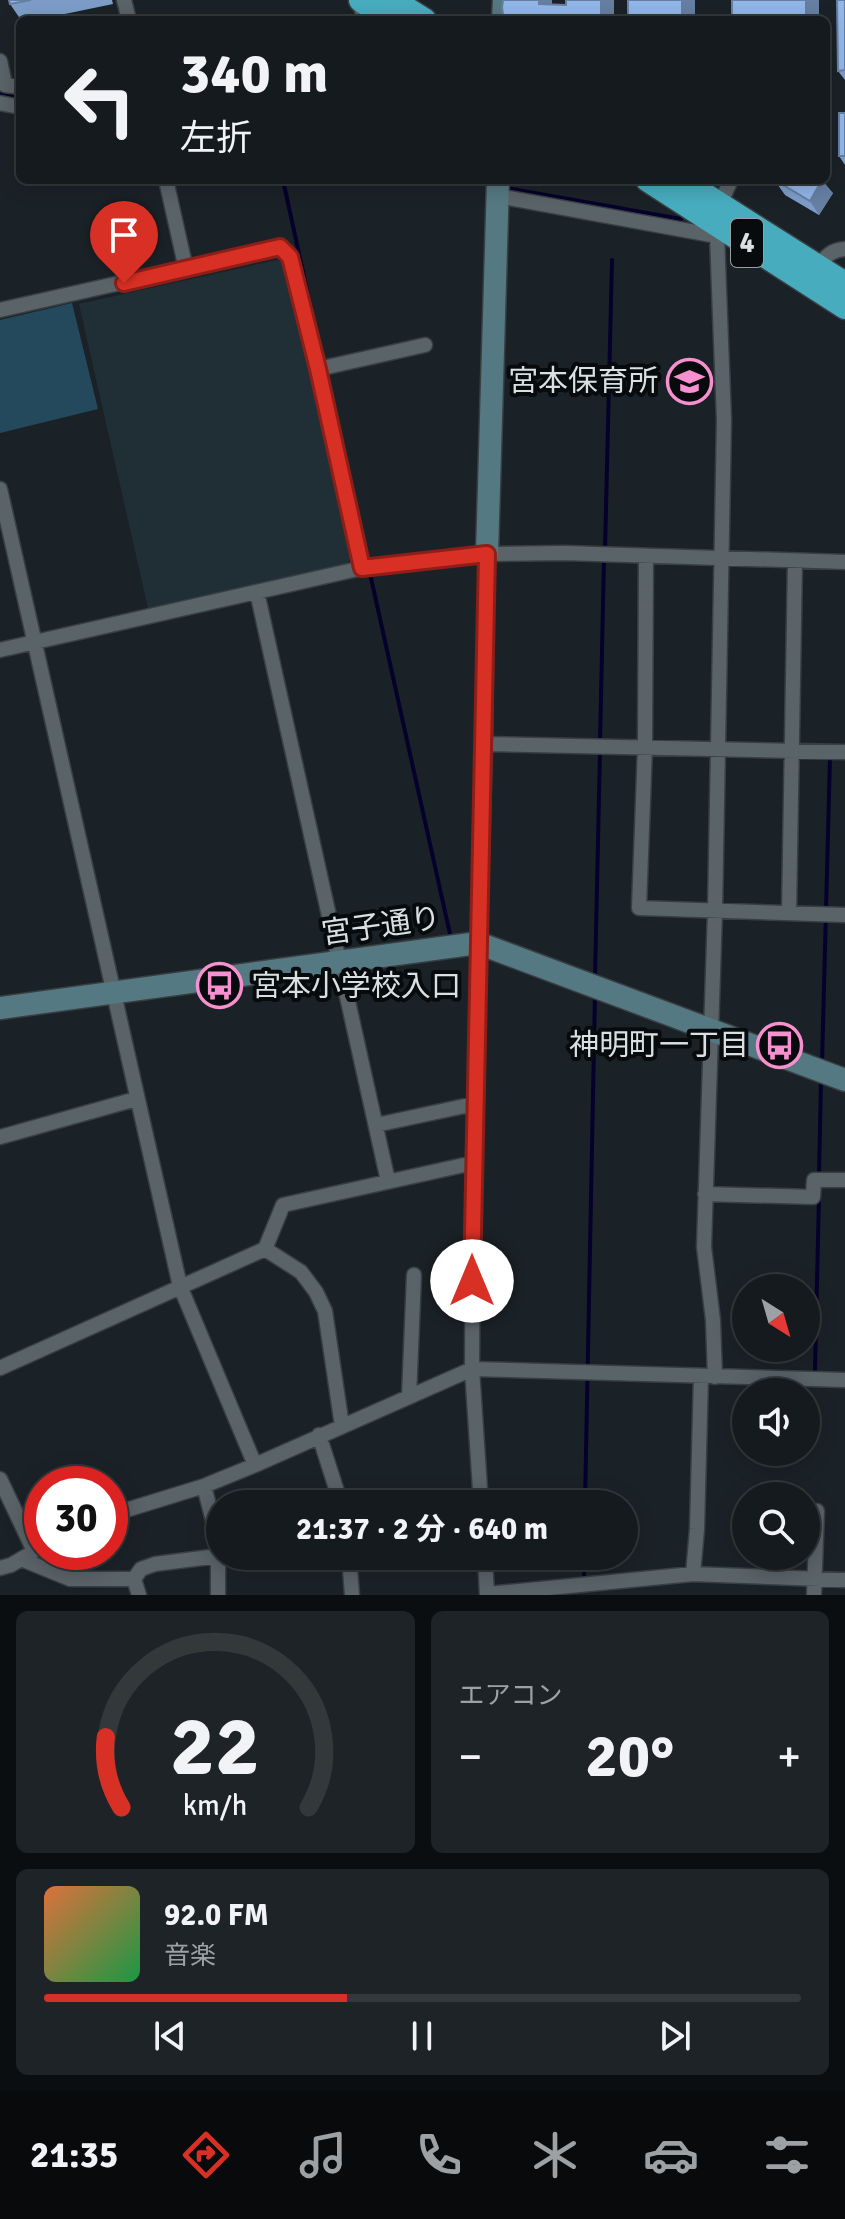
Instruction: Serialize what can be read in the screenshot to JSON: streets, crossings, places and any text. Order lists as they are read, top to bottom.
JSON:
{
  "streets": {
    "highway": ["4"],
    "street": ["宮子通り"]
  },
  "places": {
    "school or university": ["宮本保育所"],
    "bus stop": ["宮本小学校入口", "神明町一丁目"]
  },
  "north": "bottom right",
  "page": {
    "turn": ["340 m", "左折"],
    "limit": "30",
    "trip": "21:37 · 2 分 · 640 m",
    "tile": "エアコン",
    "heat": ["−", "20°", "+"],
    "song": ["92.0 FM", "音楽"],
    "tabs": "21:35",
    "gauge": ["22", "km/h"]
  }
}
